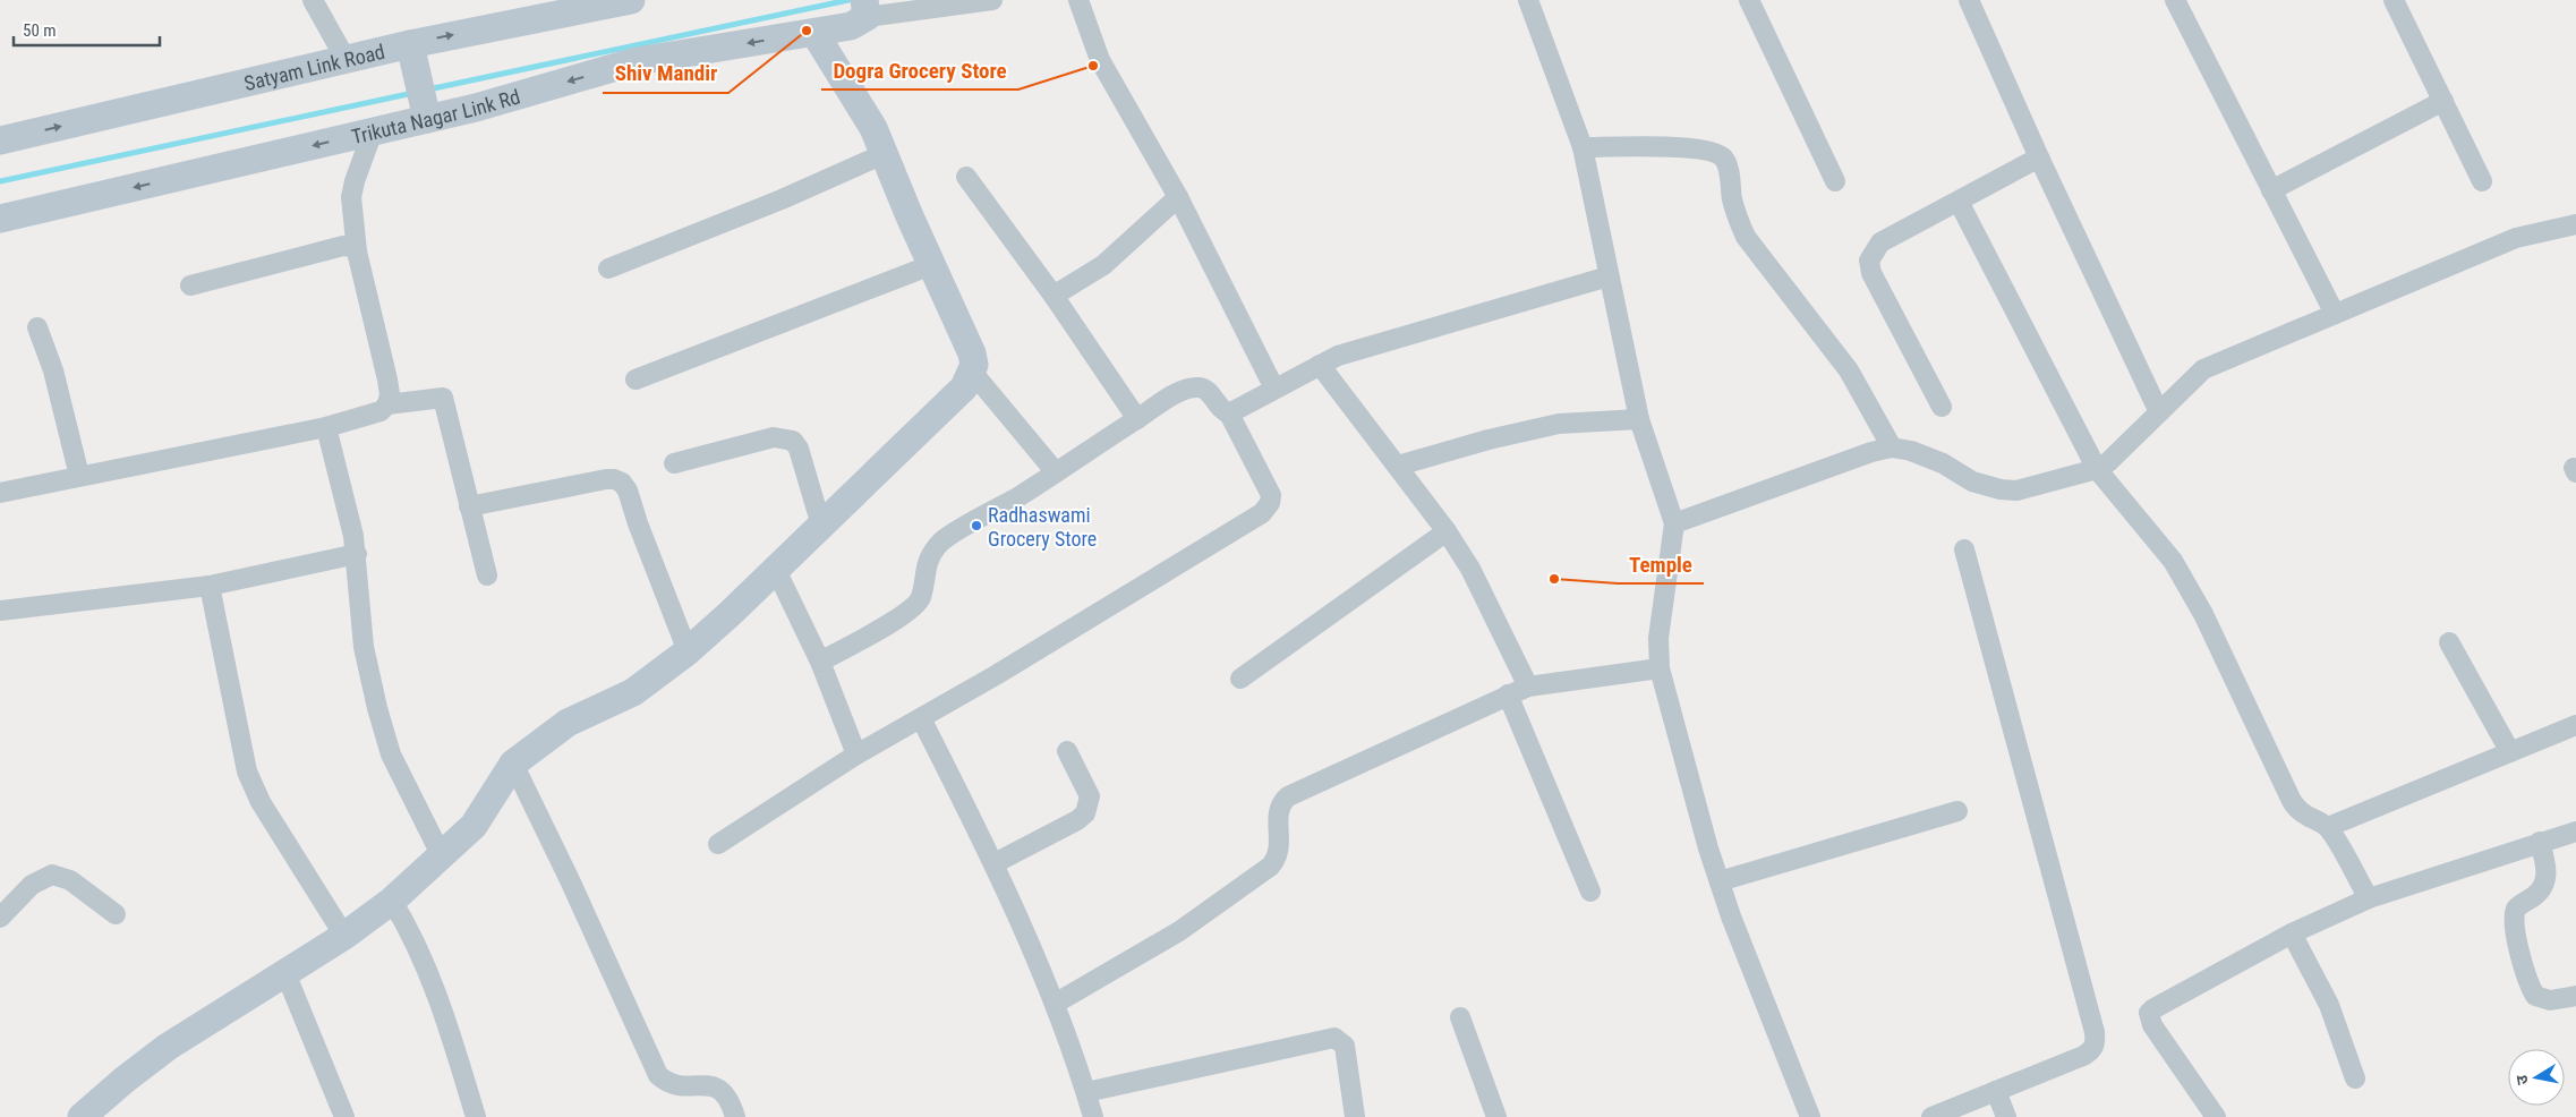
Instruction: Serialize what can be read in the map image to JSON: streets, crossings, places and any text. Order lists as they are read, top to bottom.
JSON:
{
  "streets": {
    "main road": ["Satyam Link Road", "Trikuta Nagar Link Rd"]
  },
  "one_way": ["Satyam Link Road", "Trikuta Nagar Link Rd"],
  "places": [
    "Shiv Mandir",
    "Dogra Grocery Store",
    "Radhaswami Grocery Store",
    "Temple"
  ],
  "scale_bar": "50 m",
  "north": "left"
}
